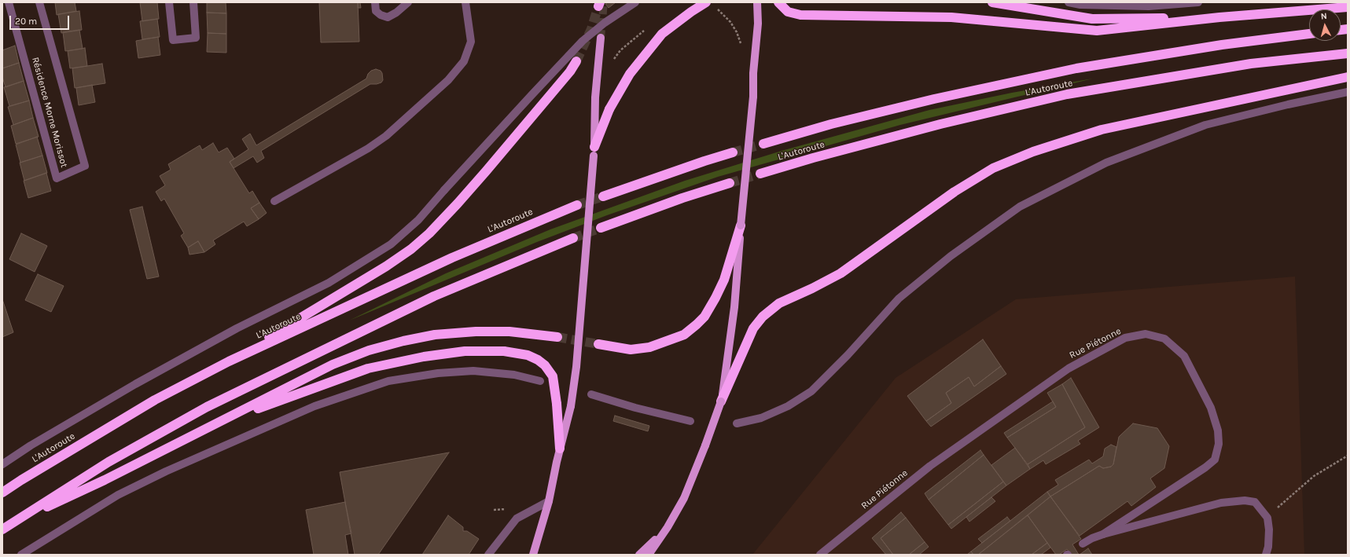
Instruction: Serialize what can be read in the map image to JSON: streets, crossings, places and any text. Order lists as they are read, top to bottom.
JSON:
{
  "streets": {
    "highway": ["L'Autoroute"],
    "street": ["Résidence Morne Morissot", "Rue Piétonne"]
  },
  "scale_bar": "20 m",
  "north": "top"
}
